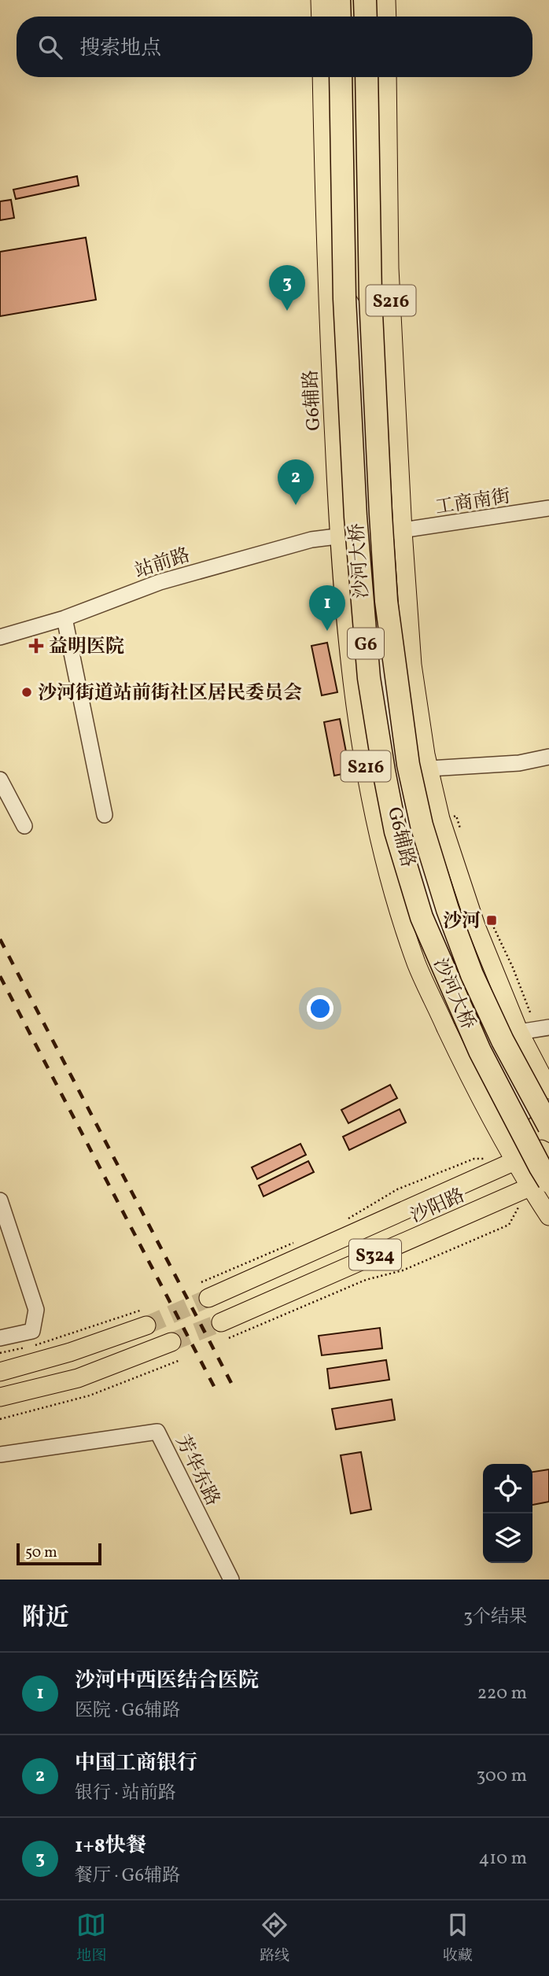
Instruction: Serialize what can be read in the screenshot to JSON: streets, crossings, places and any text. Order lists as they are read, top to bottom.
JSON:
{
  "streets": {
    "highway": ["沙河大桥", "G6"],
    "main road": [
      "S216",
      "G6辅路",
      "沙阳路",
      "S324"
    ],
    "street": ["工商南街", "站前路", "芳华东路"]
  },
  "crossings": [
    ["S216", "工商南街"],
    ["G6辅路", "沙河大桥"],
    ["G6辅路", "站前路"],
    ["G6辅路", "沙阳路"],
    ["工商南街", "站前路"],
    ["沙河大桥", "沙阳路"]
  ],
  "places": {
    "health": ["益明医院"],
    "other": ["沙河街道站前街社区居民委员会"],
    "transit": ["沙河"]
  },
  "scale_bar": "50 m",
  "page": {
    "search": "搜索地点",
    "pins": ["3", "2", "1"],
    "scale": "50 m",
    "heading": ["附近", "3个结果"],
    "list": [
      {
        "mark": "1",
        "name": "沙河中西医结合医院",
        "note": "医院 · G6辅路",
        "value": "220 m"
      },
      {
        "mark": "2",
        "name": "中国工商银行",
        "note": "银行 · 站前路",
        "value": "300 m"
      },
      {
        "mark": "3",
        "name": "1+8快餐",
        "note": "餐厅 · G6辅路",
        "value": "410 m"
      }
    ],
    "nav": ["地图", "路线", "收藏"]
  }
}
